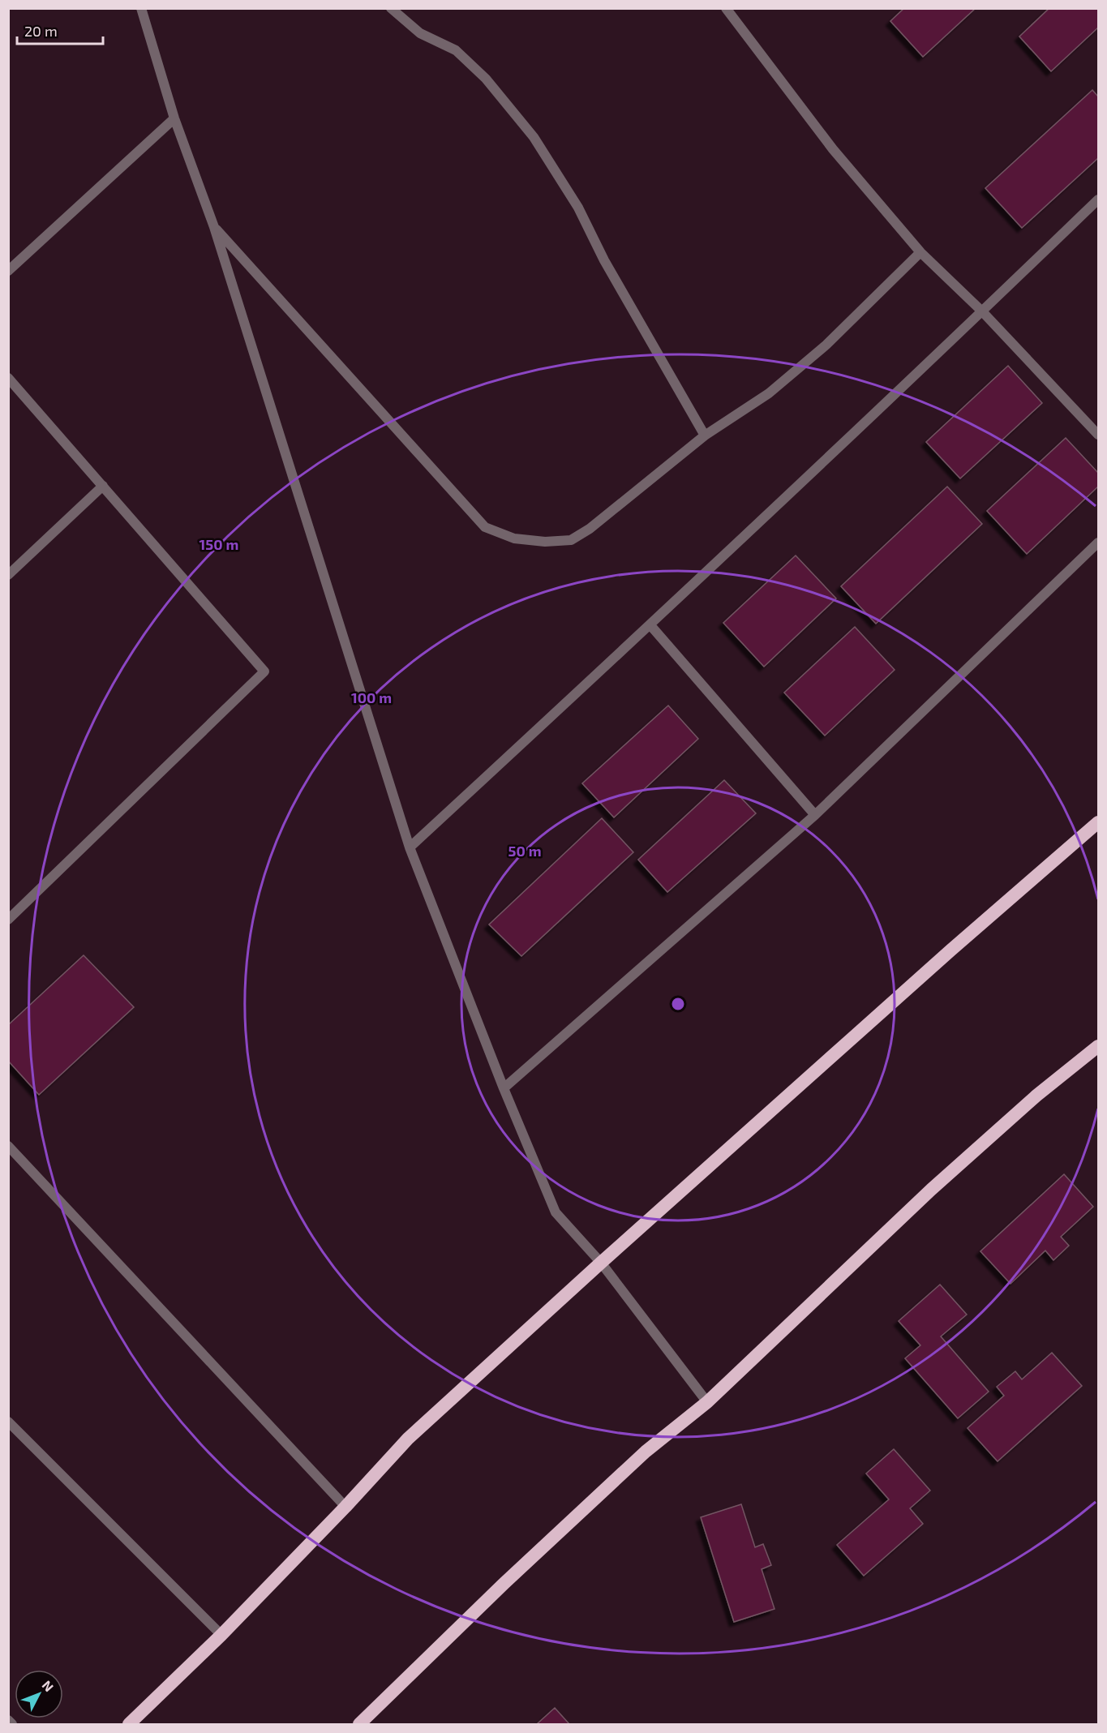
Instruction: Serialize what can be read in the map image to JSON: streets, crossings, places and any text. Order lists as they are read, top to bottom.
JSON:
{
  "scale_bar": "20 m",
  "north": "top right",
  "rings": ["150 m", "100 m", "50 m"]
}
